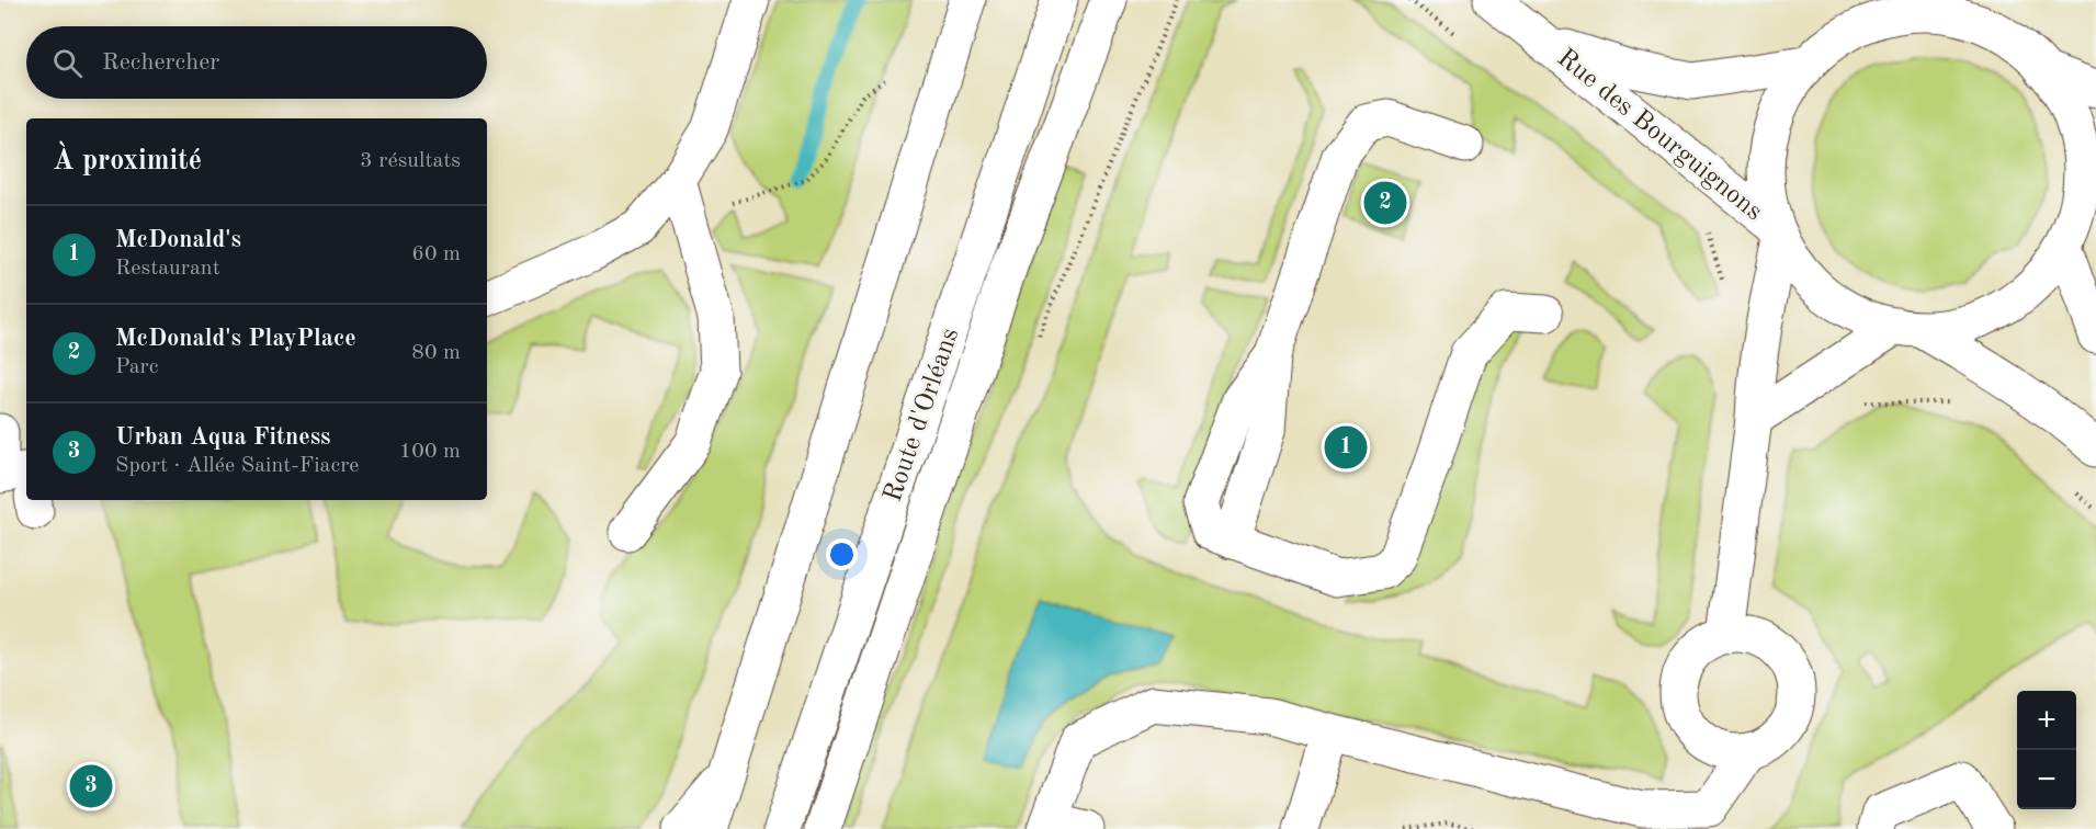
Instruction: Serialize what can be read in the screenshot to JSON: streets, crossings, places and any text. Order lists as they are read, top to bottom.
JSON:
{
  "streets": {
    "street": ["Rue des Bourguignons", "Route d'Orléans"]
  },
  "page": {
    "search": "Rechercher",
    "heading": ["À proximité", "3 résultats"],
    "pins": ["2", "1", "3"],
    "list": [
      {
        "mark": "1",
        "name": "McDonald's",
        "note": "Restaurant",
        "value": "60 m"
      },
      {
        "mark": "2",
        "name": "McDonald's PlayPlace",
        "note": "Parc",
        "value": "80 m"
      },
      {
        "mark": "3",
        "name": "Urban Aqua Fitness",
        "note": "Sport · Allée Saint-Fiacre",
        "value": "100 m"
      }
    ],
    "map_buttons": ["+", "−"]
  }
}
